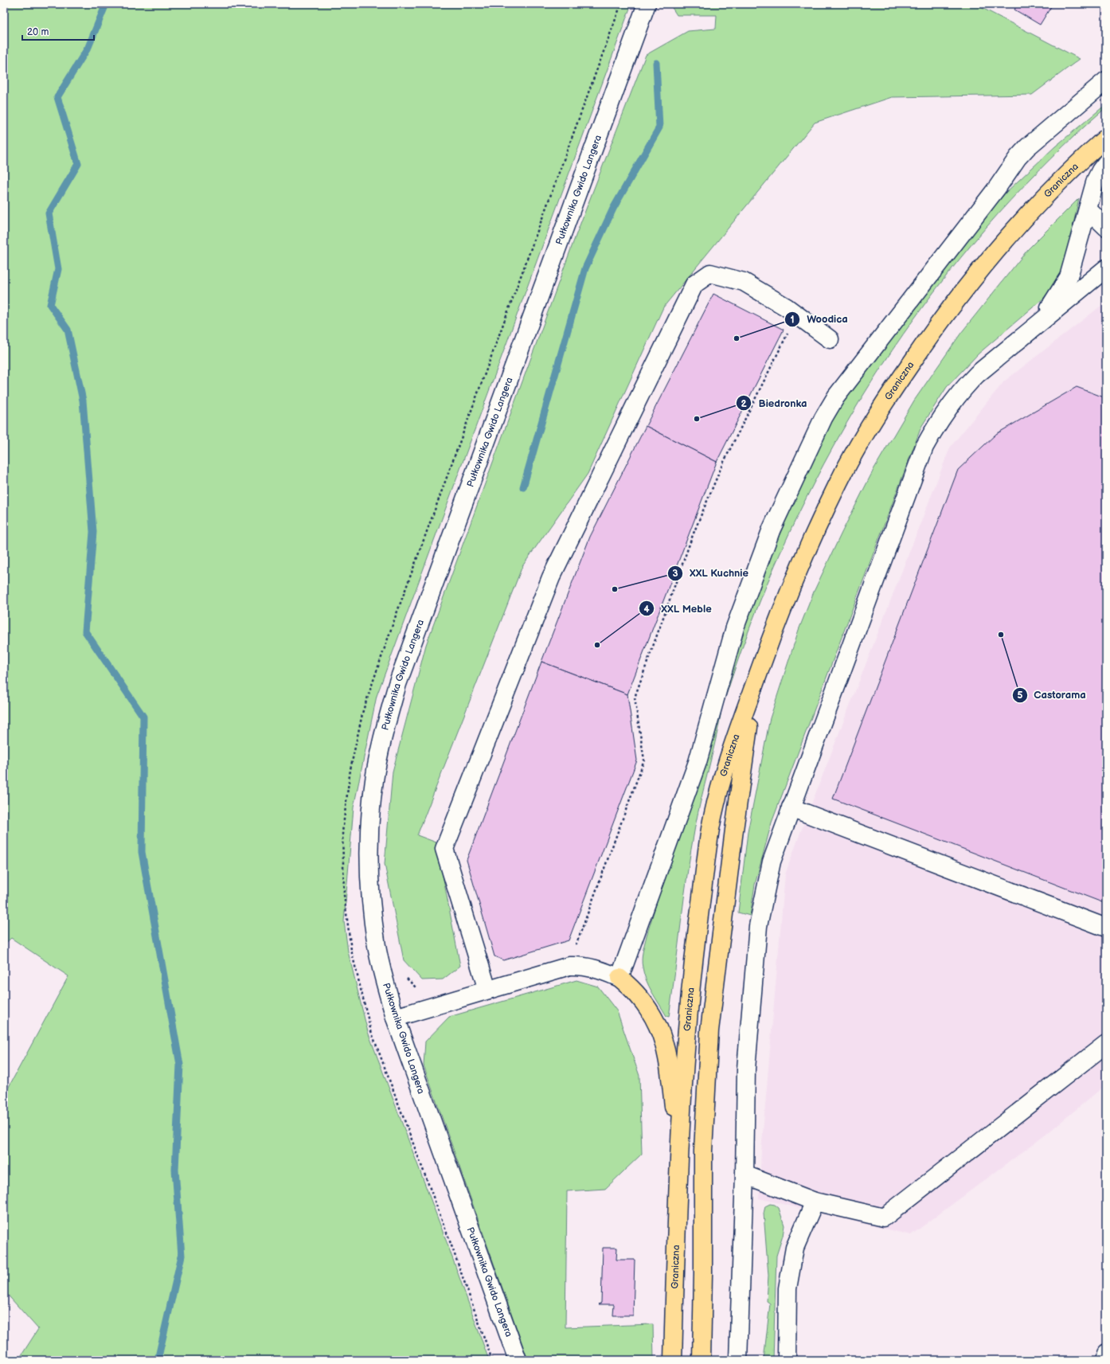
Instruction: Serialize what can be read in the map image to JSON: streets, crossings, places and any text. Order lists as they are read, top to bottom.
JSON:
{
  "streets": {
    "highway": ["Graniczna"],
    "street": ["Pułkownika Gwido Langera"]
  },
  "places": [
    "Woodica",
    "Biedronka",
    "XXL Kuchnie",
    "Castorama",
    "XXL Meble"
  ],
  "scale_bar": "20 m"
}
